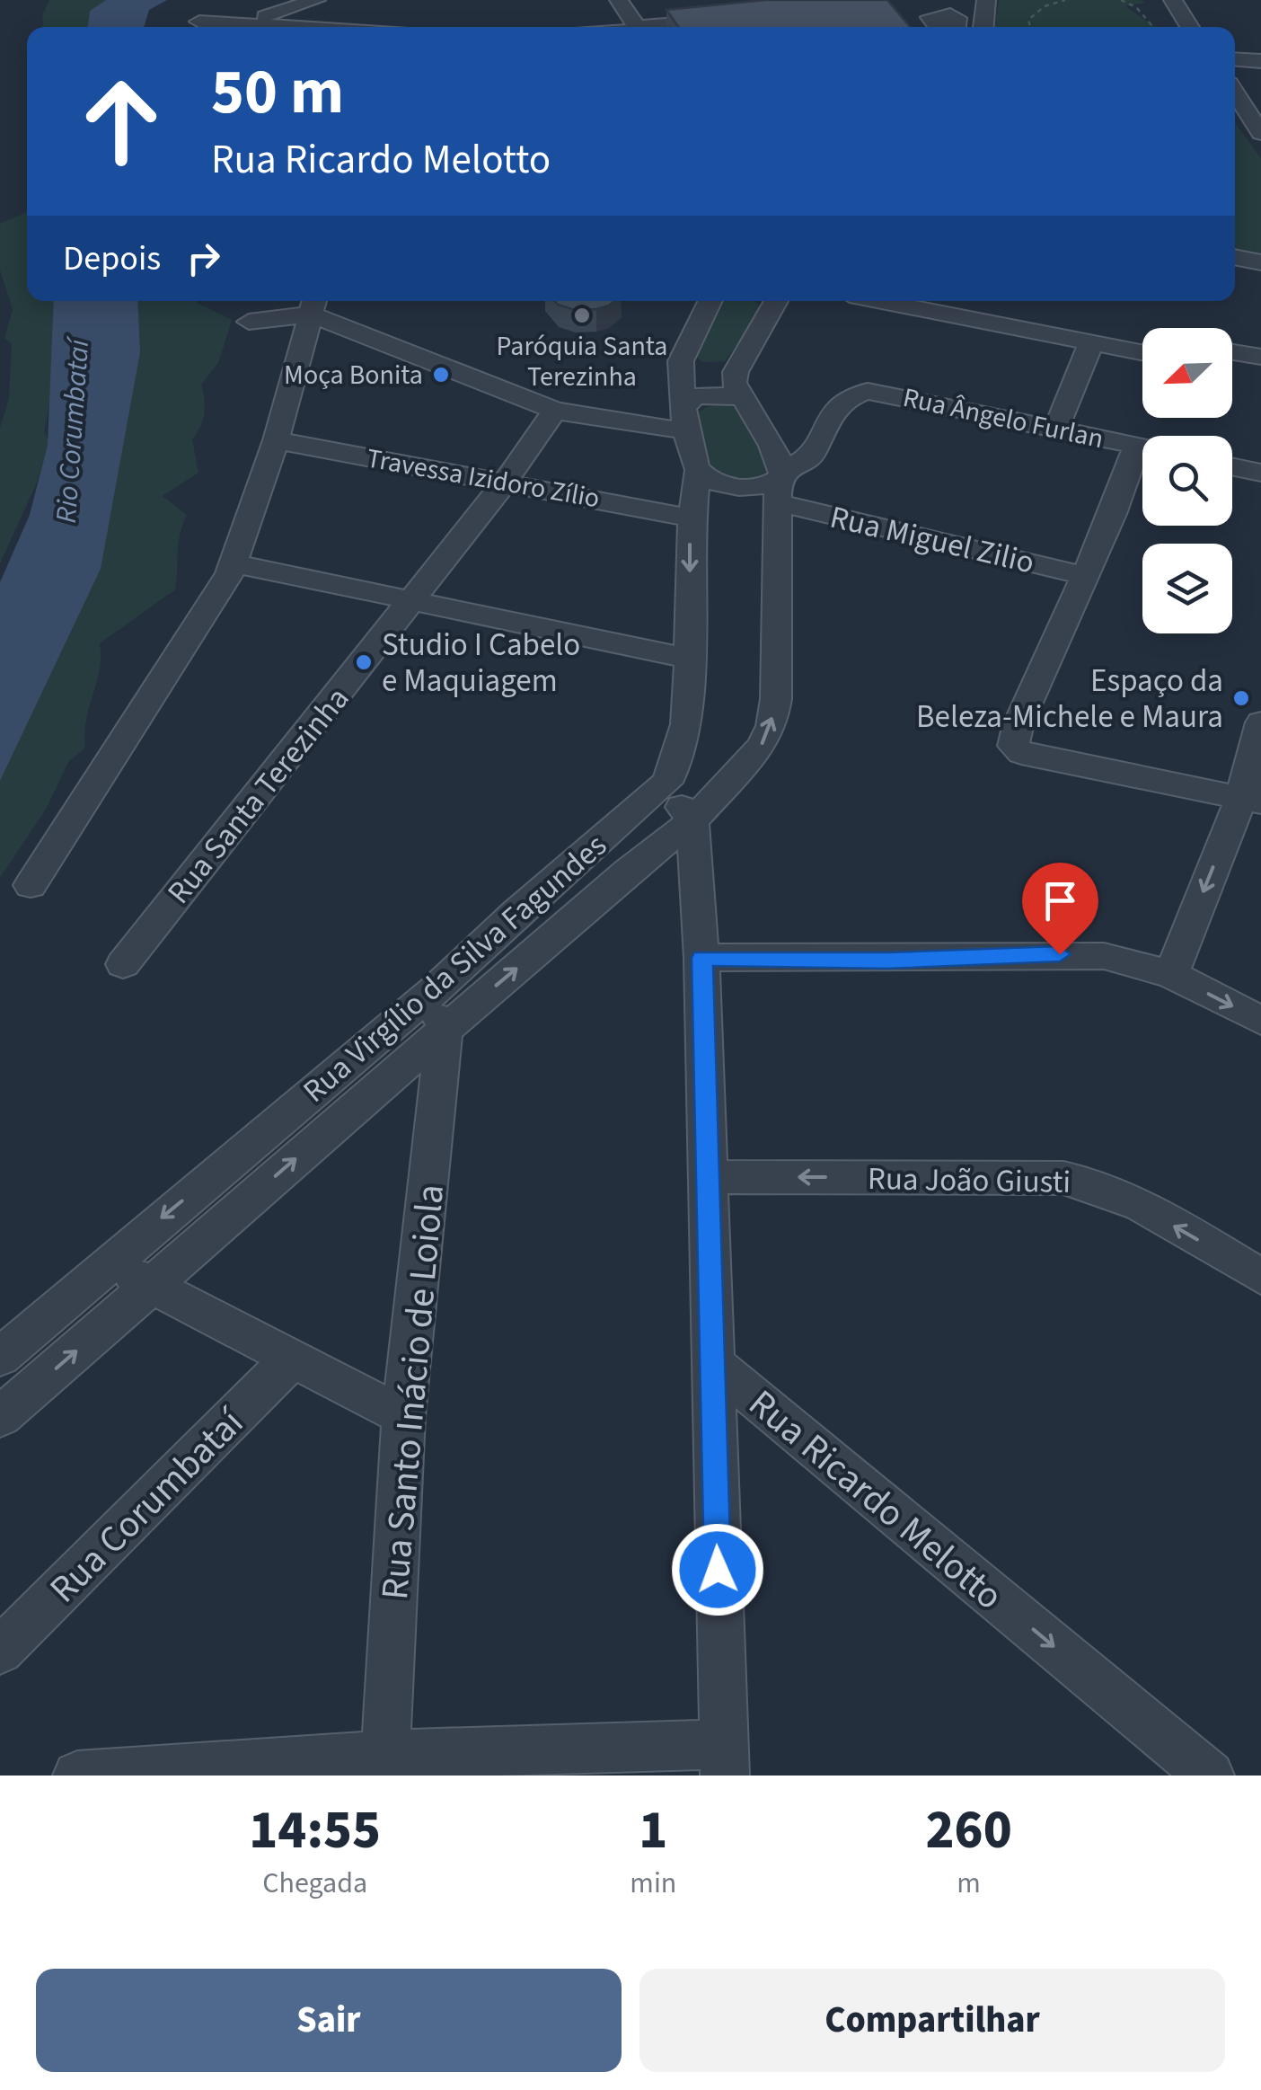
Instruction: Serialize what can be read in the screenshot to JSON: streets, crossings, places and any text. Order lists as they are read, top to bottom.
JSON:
{
  "streets": {
    "street": [
      "Rua Ângelo Furlan",
      "Travessa Izidoro Zílio",
      "Rua Miguel Zilio",
      "Rua Santa Terezinha",
      "Rua Virgílio da Silva Fagundes",
      "Rua João Giusti",
      "Rua Santo Inácio de Loiola",
      "Rua Ricardo Melotto",
      "Rua Corumbataí"
    ]
  },
  "crossings": [
    ["Travessa Izidoro Zílio", "Rua Santa Terezinha"],
    ["Rua Miguel Zilio", "Rua Virgílio da Silva Fagundes"],
    ["Rua Virgílio da Silva Fagundes", "Rua Santo Inácio de Loiola"]
  ],
  "one_way": ["Rua Ricardo Melotto"],
  "water": ["Rio Corumbataí"],
  "places": [
    "Paróquia Santa Terezinha",
    "Moça Bonita",
    "Studio I Cabelo e Maquiagem",
    "Espaço da Beleza-Michele e Maura"
  ],
  "north": "bottom left",
  "page": {
    "turn": ["50 m", "Rua Ricardo Melotto"],
    "then": "Depois",
    "eta": [
      "14:55",
      "Chegada",
      "1",
      "min",
      "260",
      "m"
    ],
    "buttons": ["Sair", "Compartilhar"]
  }
}
